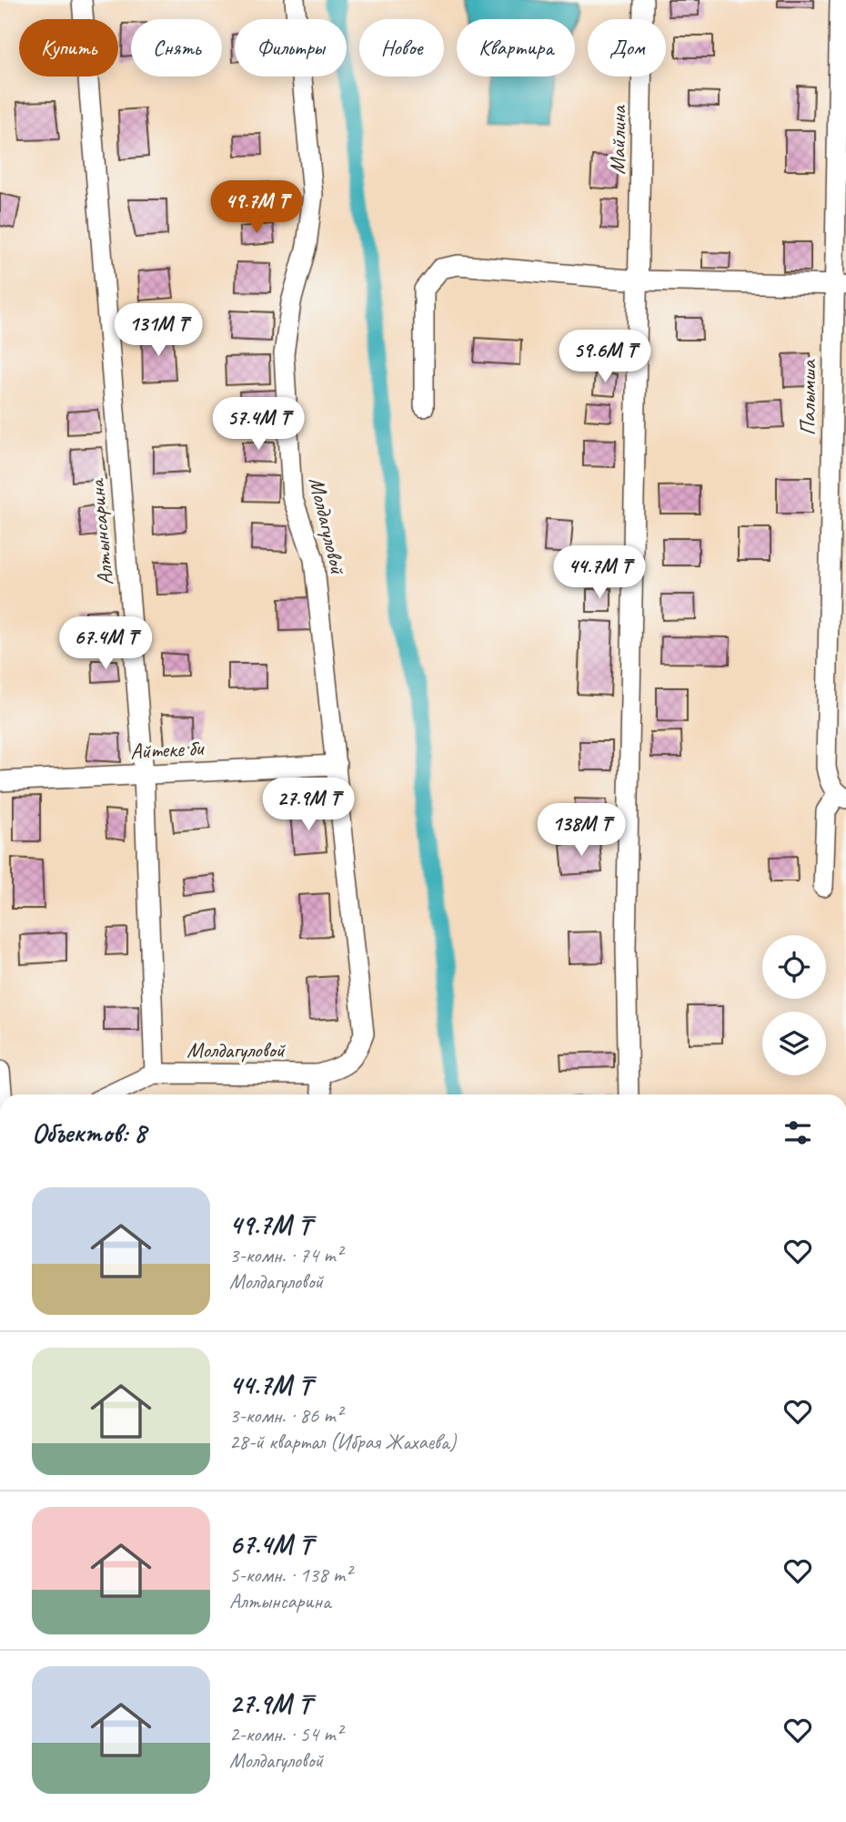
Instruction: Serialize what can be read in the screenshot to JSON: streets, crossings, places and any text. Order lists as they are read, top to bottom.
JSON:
{
  "streets": {
    "street": [
      "Майлина",
      "Палымша",
      "Молдагуловой",
      "Алтынсарина",
      "Айтеке би"
    ]
  },
  "crossings": [
    ["Молдагуловой", "Алтынсарина"],
    ["Молдагуловой", "Айтеке би"],
    ["Алтынсарина", "Айтеке би"]
  ],
  "page": {
    "chip": [
      "Купить",
      "Снять",
      "Фильтры",
      "Новое",
      "Квартира",
      "Дом"
    ],
    "price": [
      "49.7M ₸",
      "131M ₸",
      "59.6M ₸",
      "57.4M ₸",
      "44.7M ₸",
      "67.4M ₸",
      "27.9M ₸",
      "138M ₸"
    ],
    "heading": "Объектов: 8",
    "list": [
      {
        "name": "49.7M ₸",
        "note": "3-комн. · 74 m² · Молдагуловой"
      },
      {
        "name": "44.7M ₸",
        "note": "3-комн. · 86 m² · 28-й квартал (Ибрая Жахаева)"
      },
      {
        "name": "67.4M ₸",
        "note": "5-комн. · 138 m² · Алтынсарина"
      },
      {
        "name": "27.9M ₸",
        "note": "2-комн. · 54 m² · Молдагуловой"
      }
    ]
  }
}
